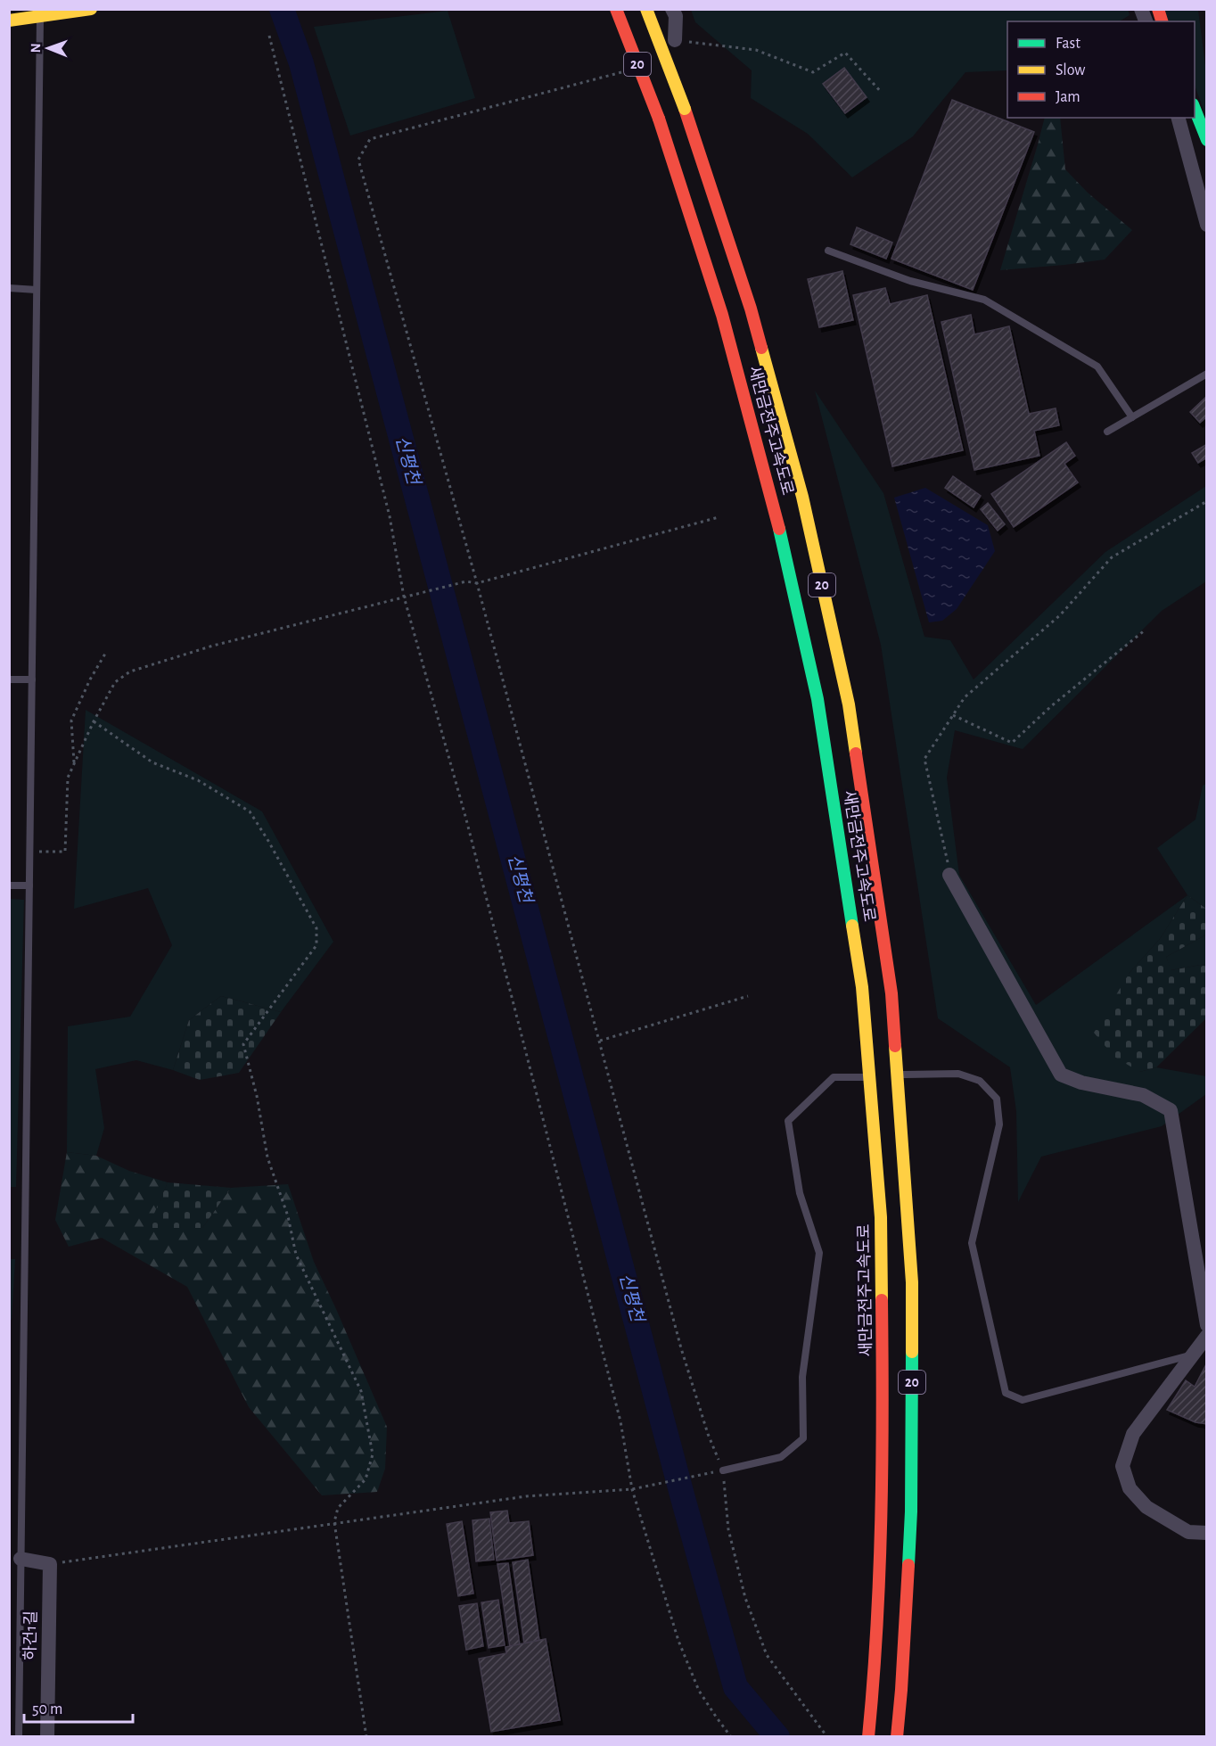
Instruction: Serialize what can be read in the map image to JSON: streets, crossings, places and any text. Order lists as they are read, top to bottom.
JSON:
{
  "streets": {
    "main road": ["20", "새만금전주고속도로"],
    "street": ["하건1길"]
  },
  "water": ["신평천"],
  "legend": ["Fast", "Slow", "Jam"],
  "scale_bar": "50 m",
  "north": "left"
}
